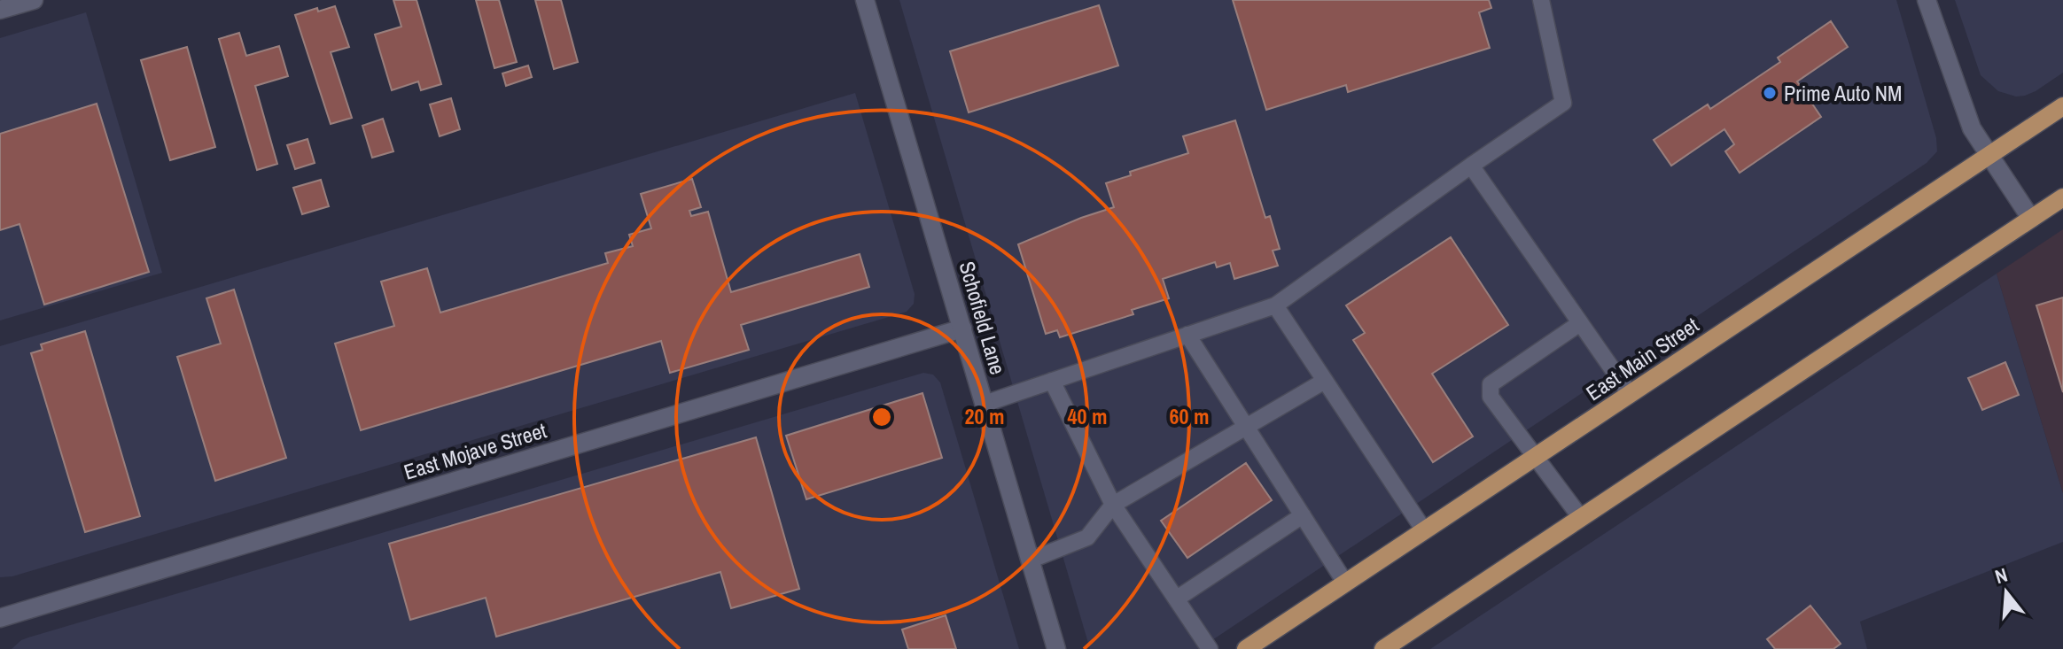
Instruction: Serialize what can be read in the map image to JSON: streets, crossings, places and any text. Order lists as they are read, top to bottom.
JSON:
{
  "streets": {
    "main road": ["East Main Street"],
    "street": ["Schofield Lane", "East Mojave Street"]
  },
  "crossings": [
    ["Schofield Lane", "East Mojave Street"]
  ],
  "places": ["Prime Auto NM"],
  "north": "top",
  "rings": ["20 m", "40 m", "60 m"]
}
